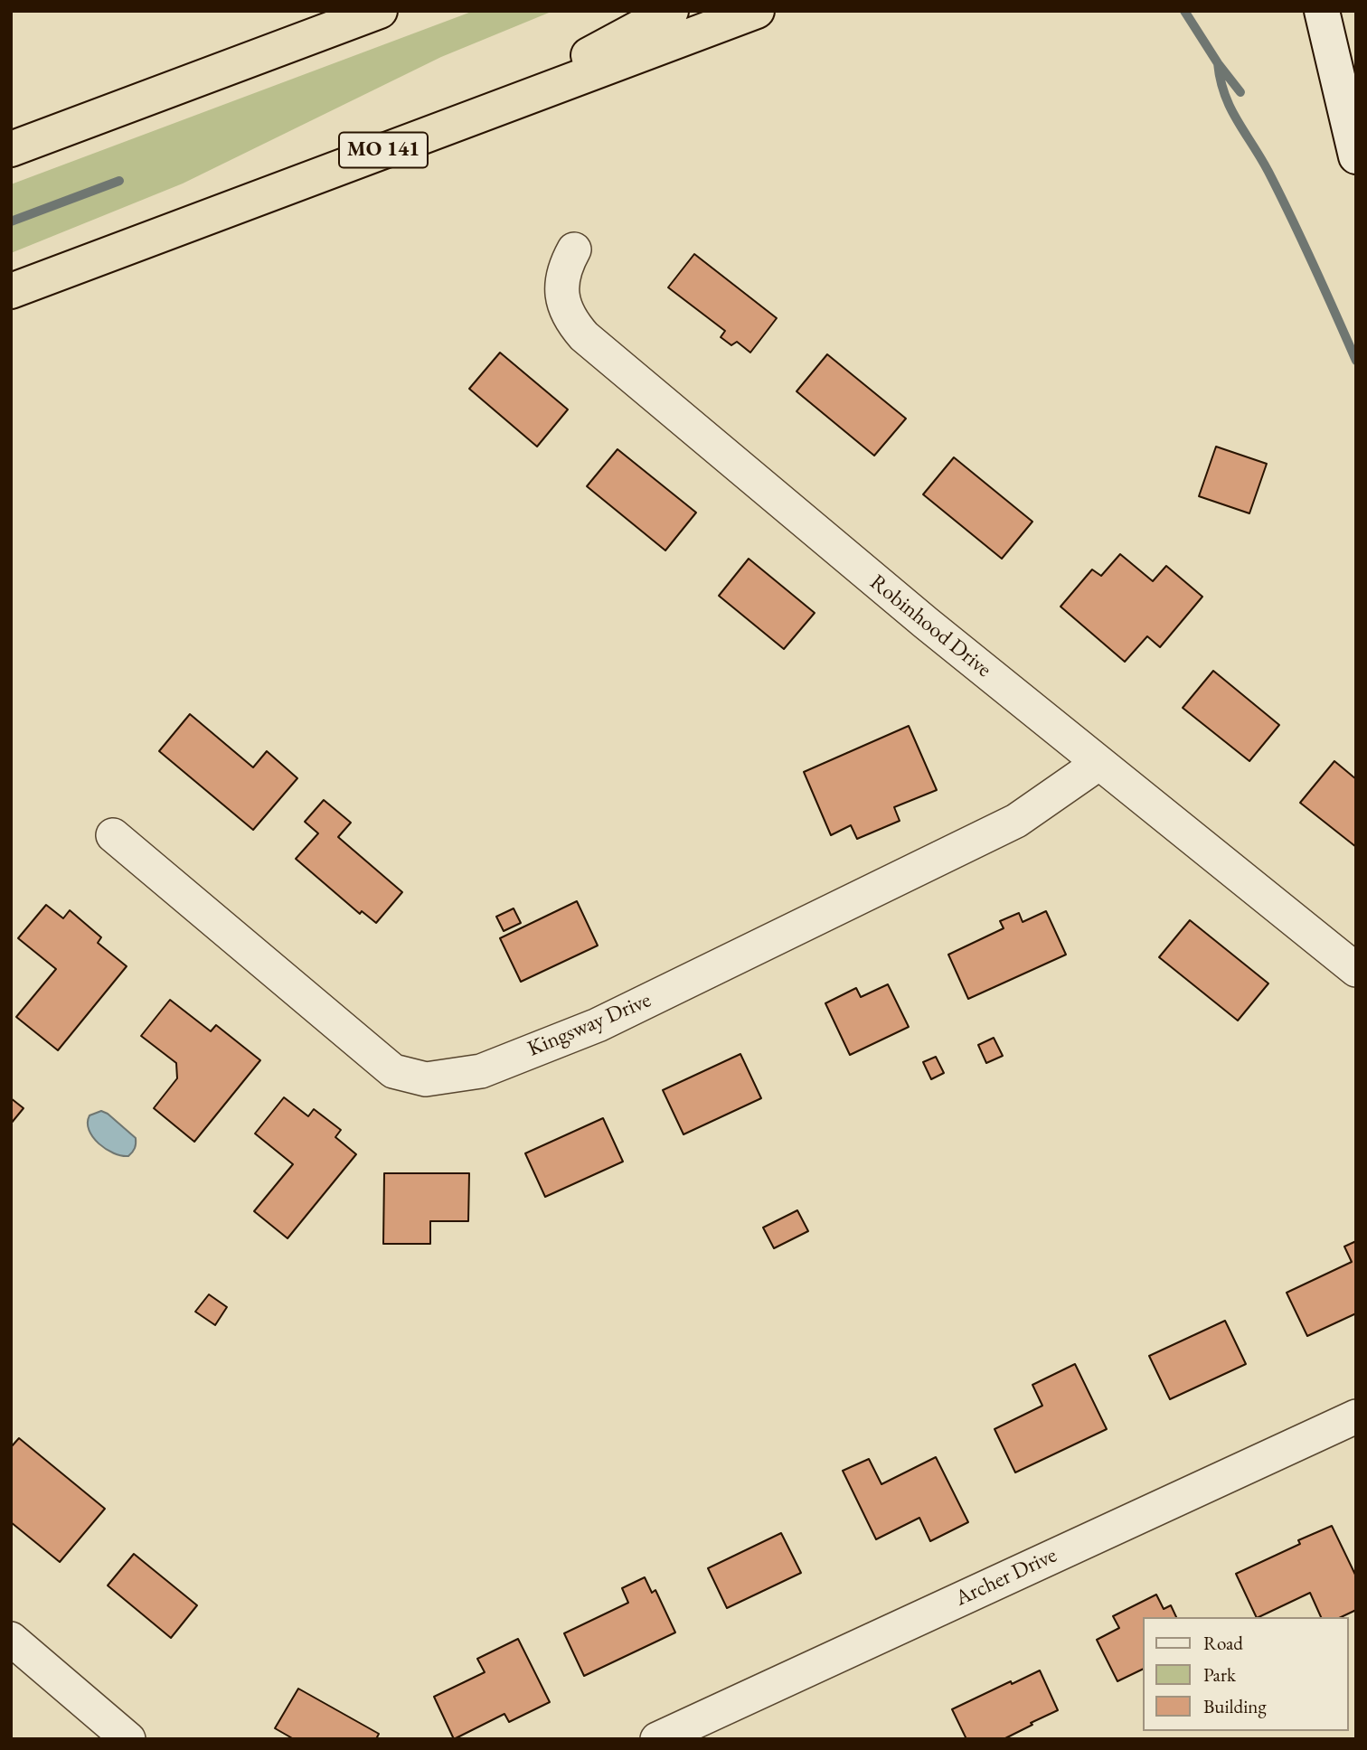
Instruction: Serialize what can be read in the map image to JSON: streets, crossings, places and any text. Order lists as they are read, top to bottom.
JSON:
{
  "streets": {
    "highway": ["MO 141"],
    "street": ["Robinhood Drive", "Kingsway Drive", "Archer Drive"]
  },
  "crossings": [
    ["Robinhood Drive", "Kingsway Drive"]
  ],
  "legend": ["Road", "Park", "Building"]
}
